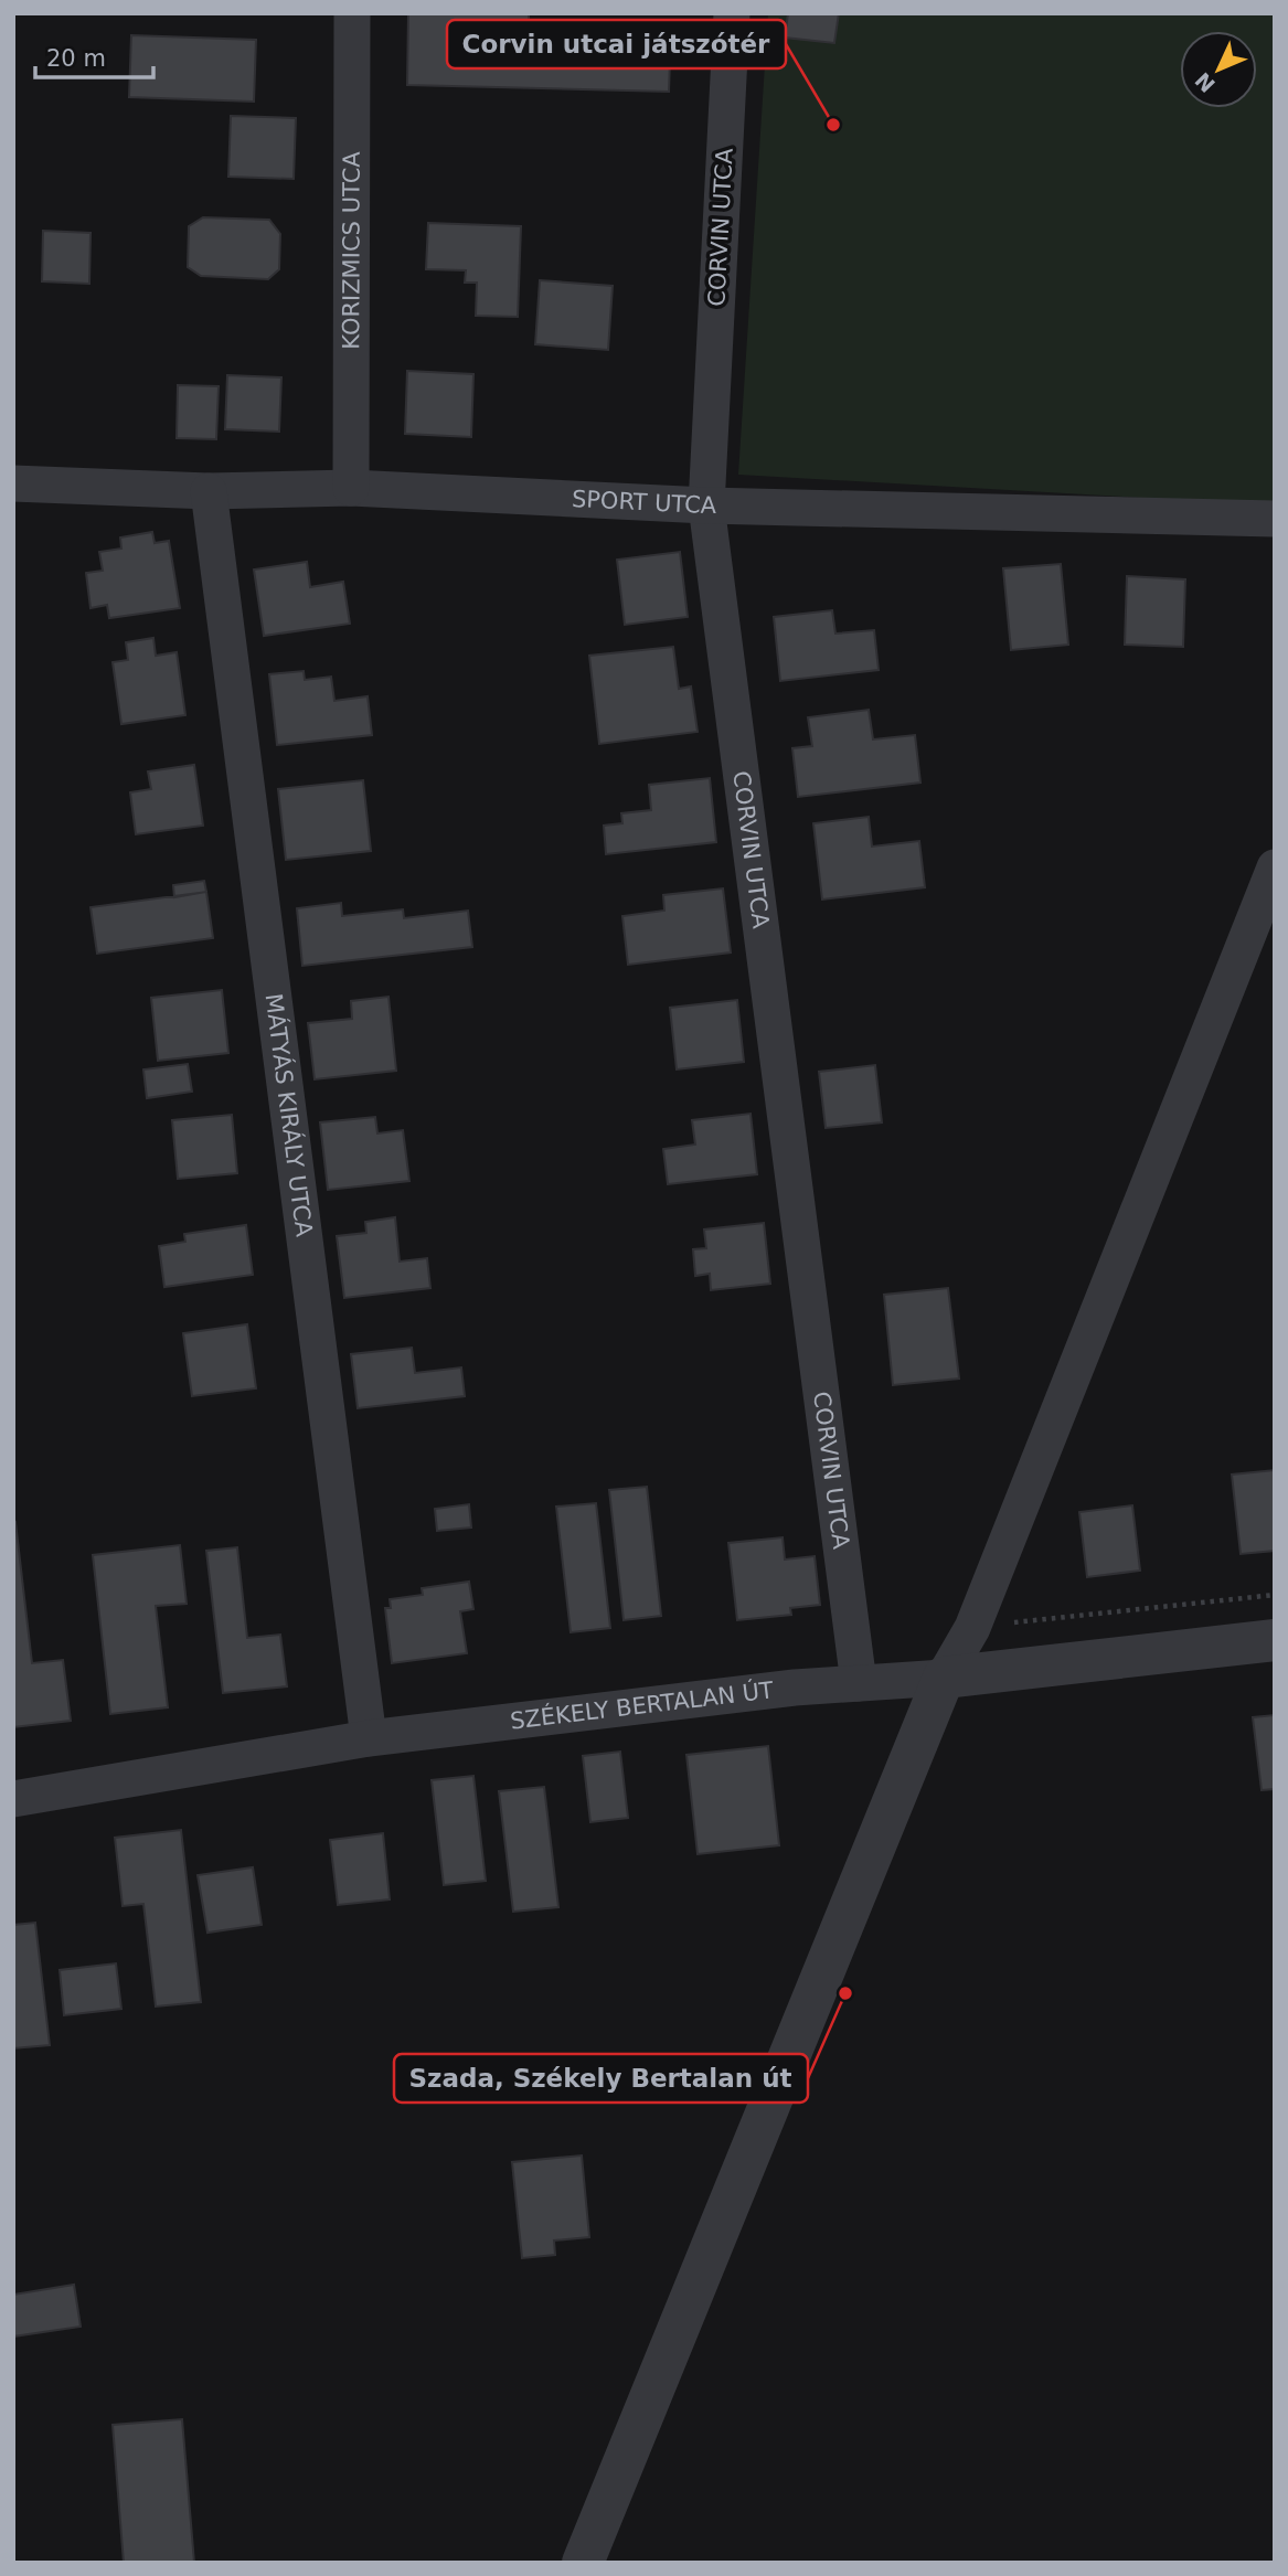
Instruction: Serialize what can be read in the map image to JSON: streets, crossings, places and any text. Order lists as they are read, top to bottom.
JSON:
{
  "streets": {
    "street": [
      "CORVIN UTCA",
      "KORIZMICS UTCA",
      "SPORT UTCA",
      "MÁTYÁS KIRÁLY UTCA",
      "SZÉKELY BERTALAN ÚT"
    ]
  },
  "crossings": [
    ["CORVIN UTCA", "SPORT UTCA"],
    ["CORVIN UTCA", "SZÉKELY BERTALAN ÚT"],
    ["KORIZMICS UTCA", "SPORT UTCA"],
    ["SPORT UTCA", "MÁTYÁS KIRÁLY UTCA"],
    ["MÁTYÁS KIRÁLY UTCA", "SZÉKELY BERTALAN ÚT"]
  ],
  "places": ["Corvin utcai játszótér", "Szada, Székely Bertalan út"],
  "scale_bar": "20 m",
  "north": "bottom left"
}
